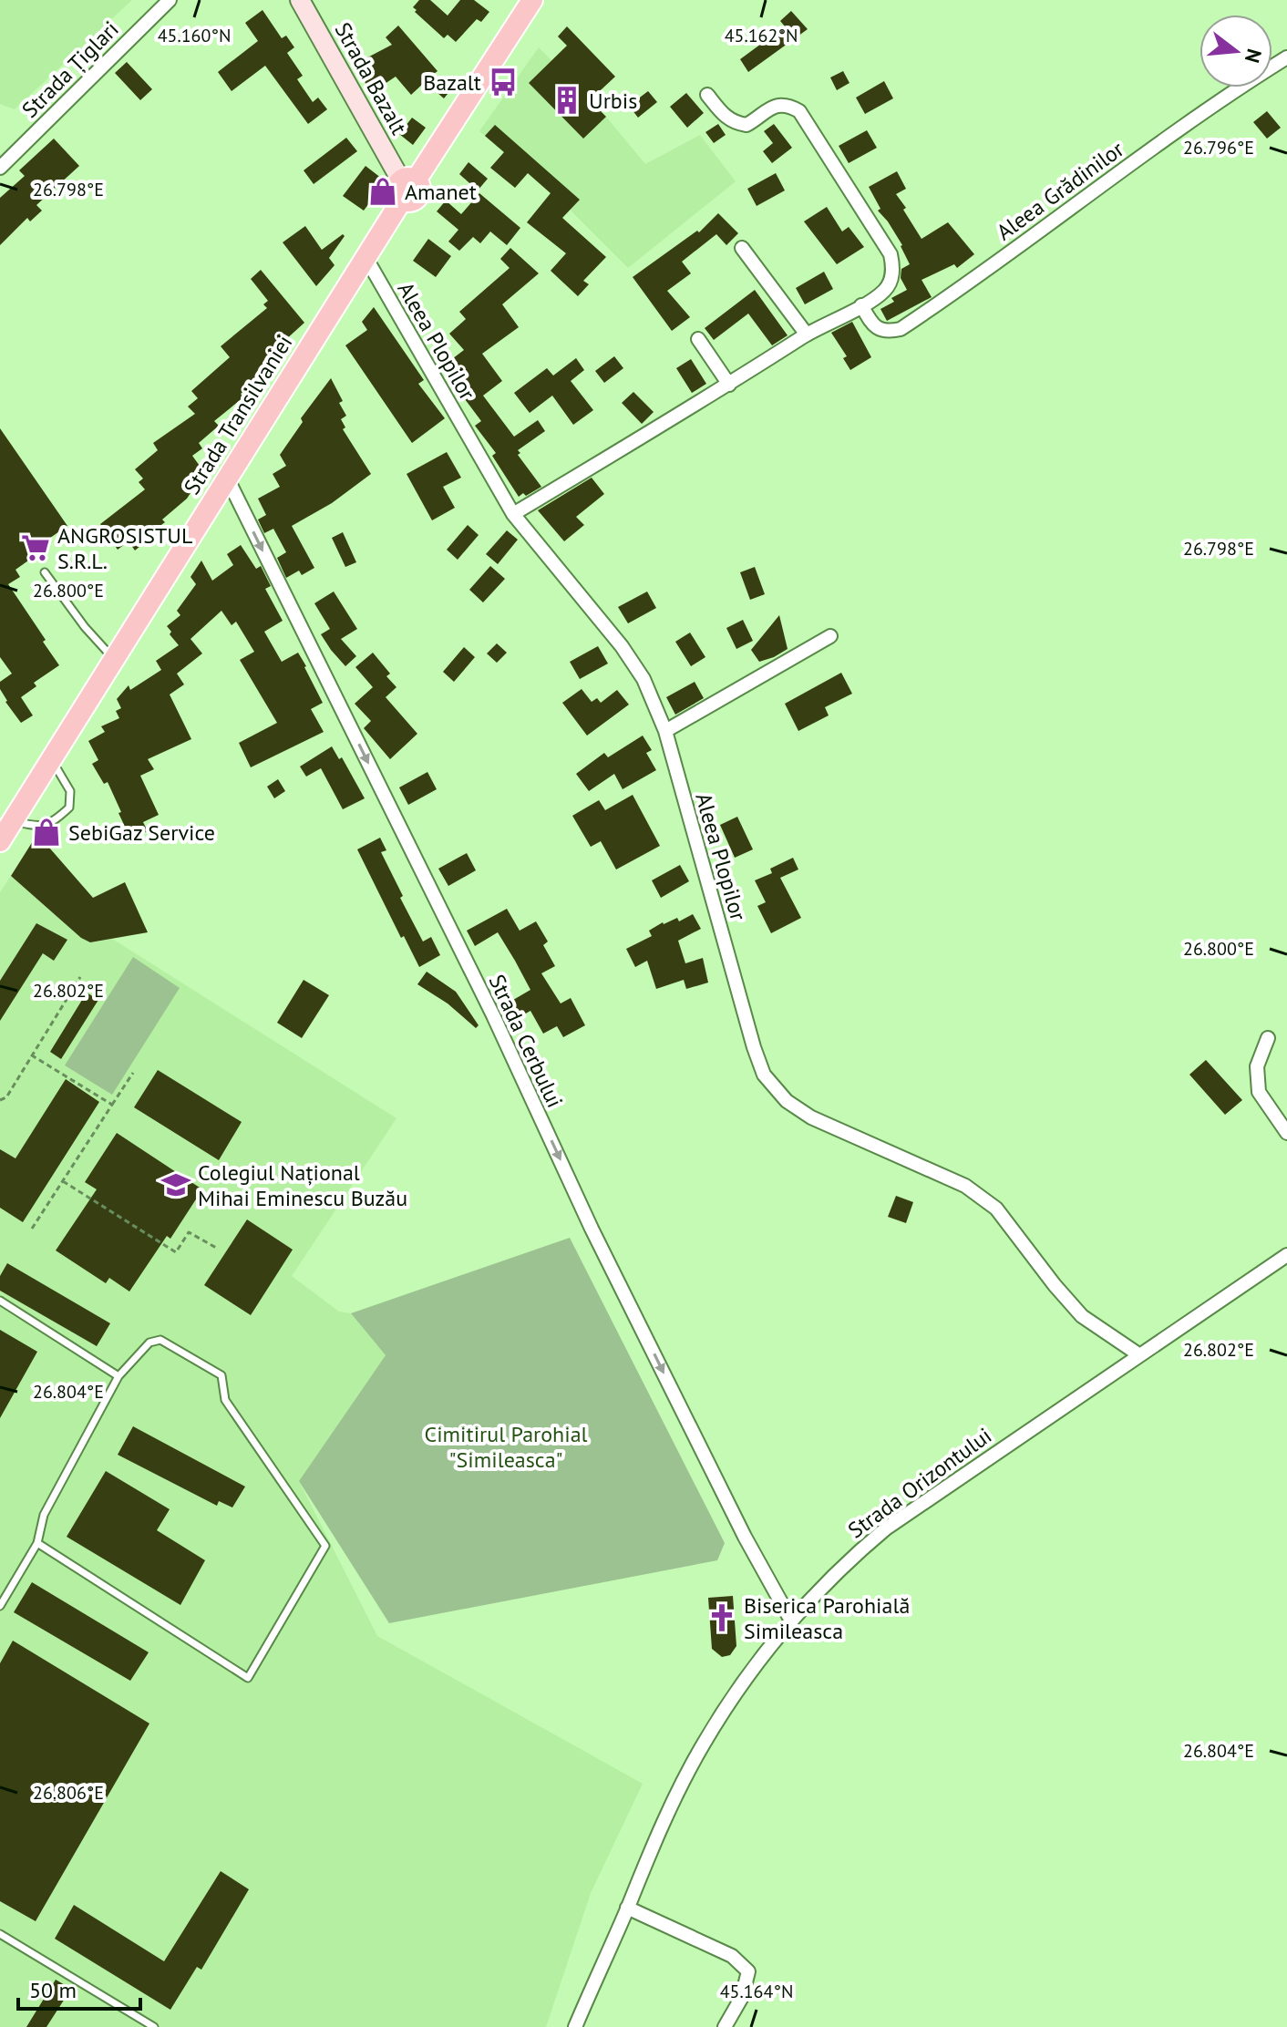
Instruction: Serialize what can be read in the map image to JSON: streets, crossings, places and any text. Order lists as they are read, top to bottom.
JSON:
{
  "streets": {
    "main road": ["Strada Bazalt", "Strada Transilvaniei"],
    "street": [
      "Strada Țiglari",
      "Aleea Grădinilor",
      "Aleea Plopilor",
      "Strada Cerbului",
      "Strada Orizontului"
    ]
  },
  "crossings": [
    ["Strada Bazalt", "Strada Transilvaniei"],
    ["Aleea Plopilor", "Strada Transilvaniei"],
    ["Aleea Plopilor", "Strada Orizontului"],
    ["Strada Transilvaniei", "Strada Cerbului"],
    ["Strada Cerbului", "Strada Orizontului"]
  ],
  "one_way": ["Strada Cerbului"],
  "parks": ["Cimitirul Parohial \"Simileasca\""],
  "places": {
    "bus stop": ["Bazalt"],
    "building": ["Urbis"],
    "shop": ["Amanet", "SebiGaz Service"],
    "supermarket": ["ANGROSISTUL S.R.L."],
    "school or university": ["Colegiul Național Mihai Eminescu Buzău"],
    "church": ["Biserica Parohială Simileasca"]
  },
  "scale_bar": "50 m",
  "north": "right",
  "coordinates": [
    "45.160°N",
    "45.162°N",
    "26.796°E",
    "26.798°E",
    "26.800°E",
    "26.802°E",
    "26.804°E",
    "26.806°E",
    "45.164°N"
  ]
}
